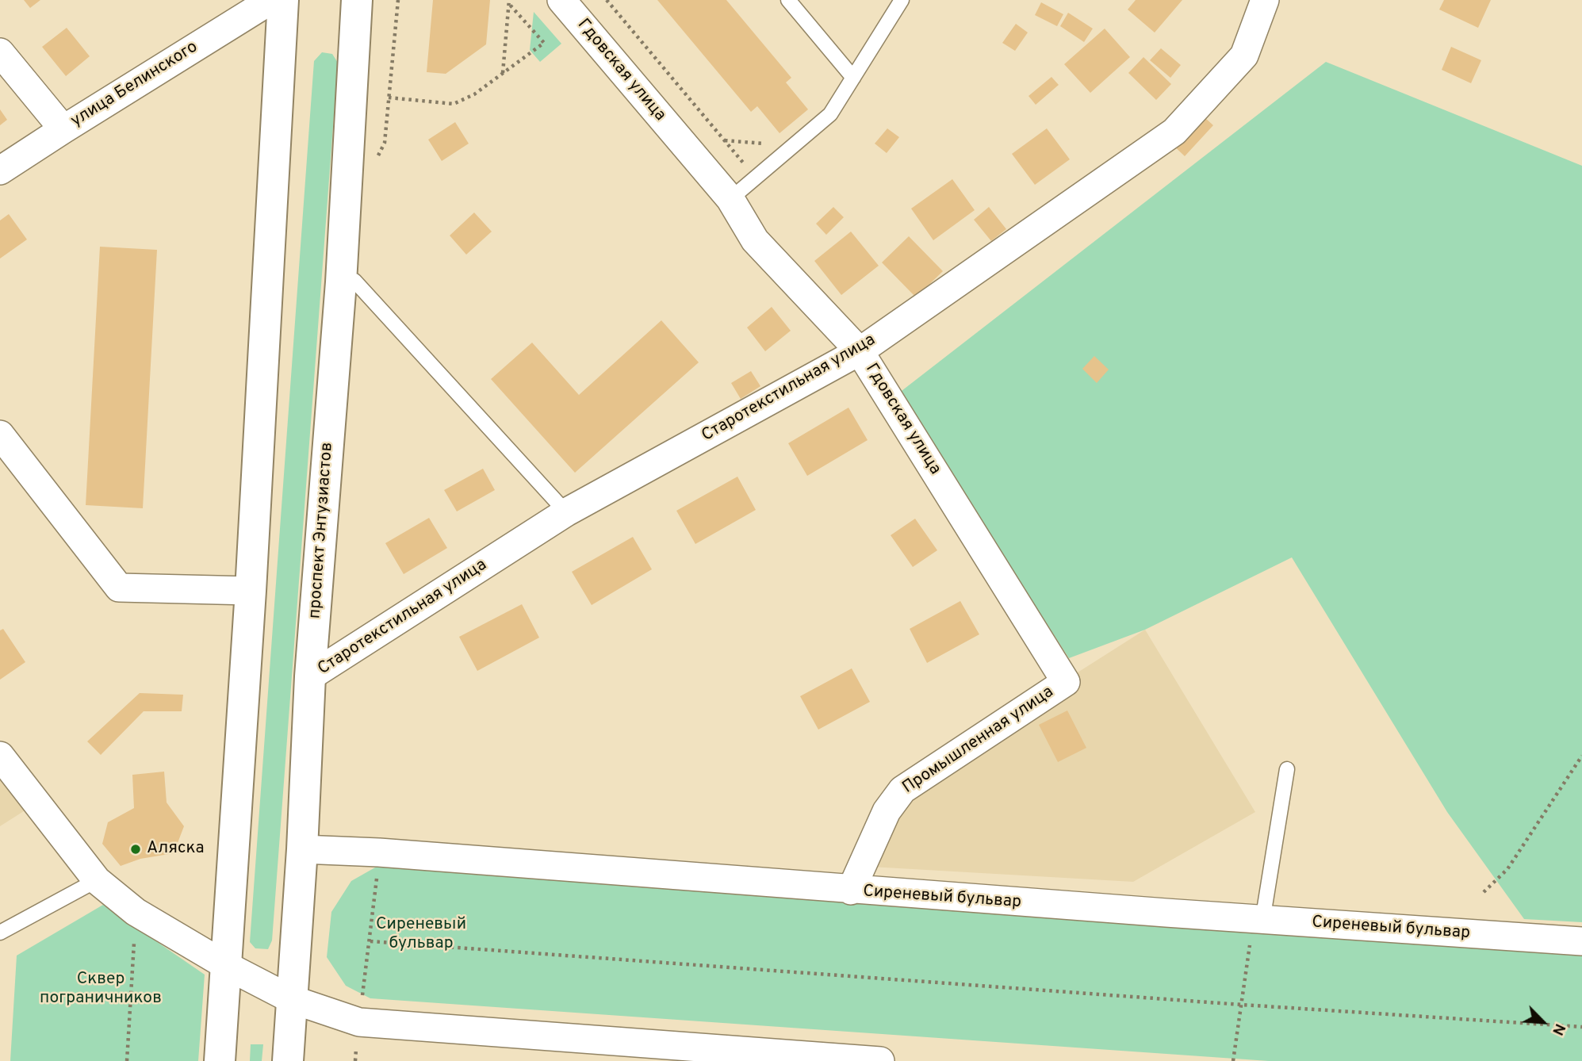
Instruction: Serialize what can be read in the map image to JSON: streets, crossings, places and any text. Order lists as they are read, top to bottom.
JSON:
{
  "streets": {
    "main road": ["проспект Энтузиастов"],
    "street": [
      "Гдовская улица",
      "улица Белинского",
      "Старотекстильная улица",
      "Промышленная улица",
      "Сиреневый бульвар"
    ]
  },
  "crossings": [
    ["Гдовская улица", "Старотекстильная улица"],
    ["Гдовская улица", "Промышленная улица"],
    ["Старотекстильная улица", "проспект Энтузиастов"],
    ["проспект Энтузиастов", "Сиреневый бульвар"],
    ["Промышленная улица", "Сиреневый бульвар"]
  ],
  "parks": ["Сиреневый бульвар", "Сквер пограничников"],
  "places": ["Аляска"],
  "north": "bottom right"
}
